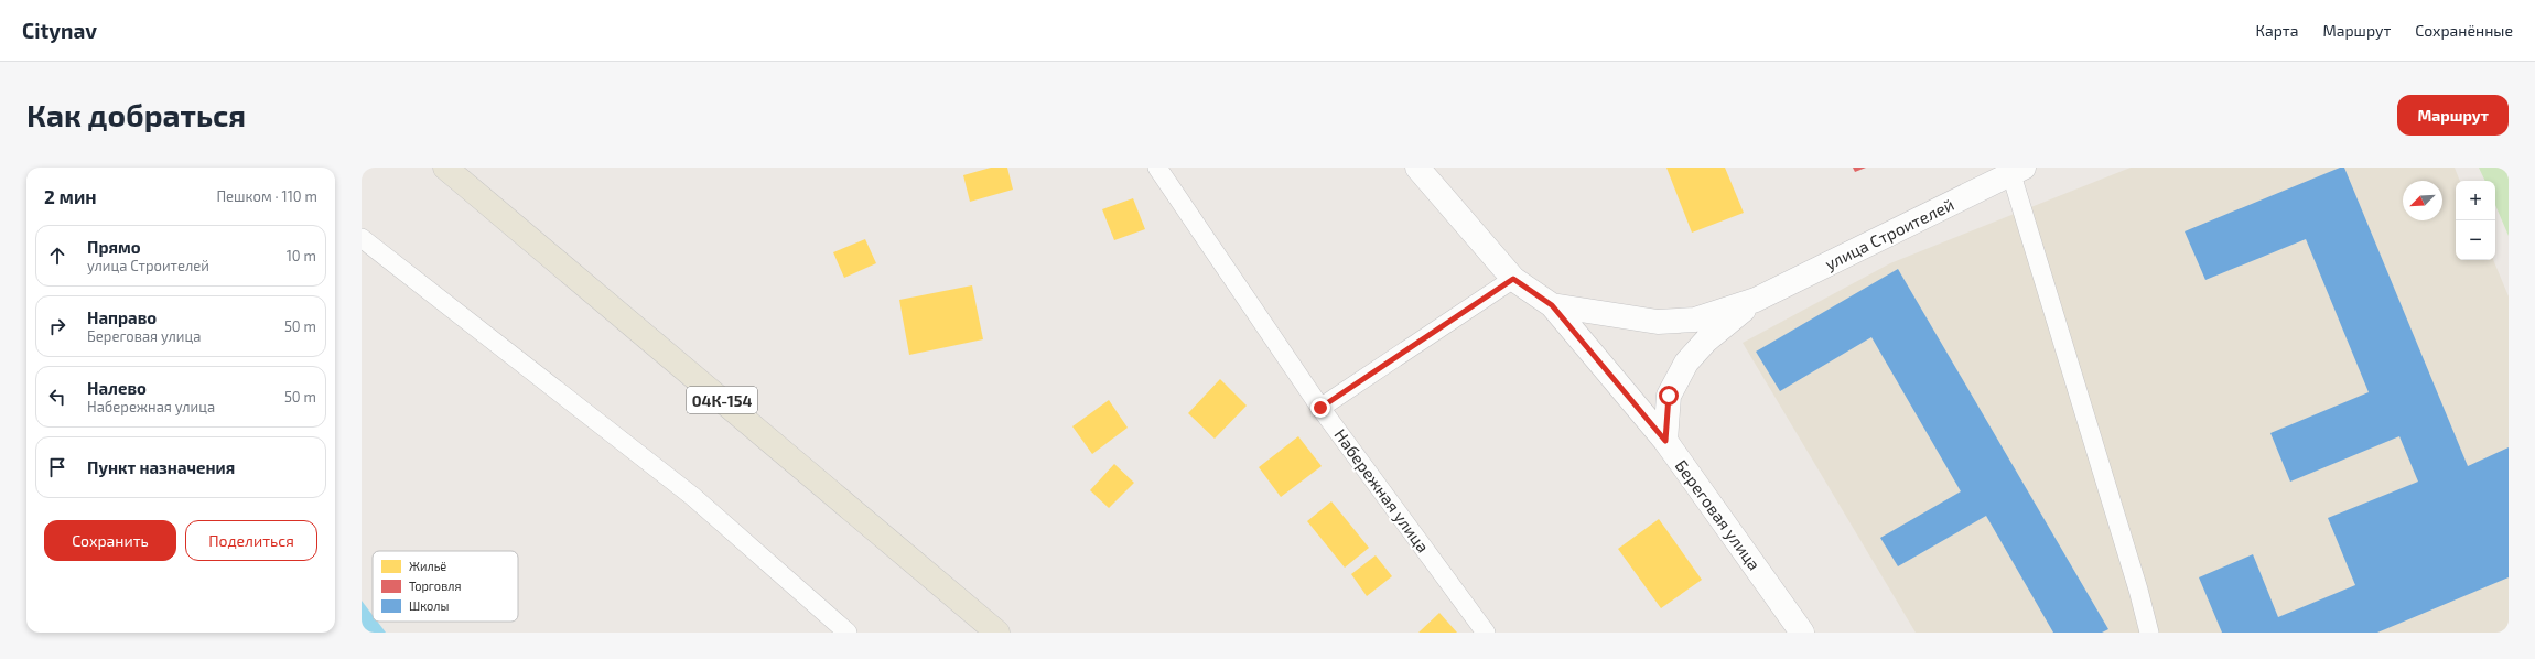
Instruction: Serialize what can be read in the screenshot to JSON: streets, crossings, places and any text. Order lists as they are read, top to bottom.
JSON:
{
  "streets": {
    "main road": ["04К-154"],
    "street": ["улица Строителей", "Береговая улица"],
    "lane": ["Набережная улица"]
  },
  "crossings": [
    ["улица Строителей", "Береговая улица"]
  ],
  "legend": ["Жильё", "Торговля", "Школы"],
  "north": "bottom left",
  "page": {
    "header": "Citynav",
    "nav": ["Карта", "Маршрут", "Сохранённые"],
    "buttons": [
      "Маршрут",
      ["Сохранить", "Поделиться"]
    ],
    "title": "Как добраться",
    "heading": ["2 мин", "Пешком · 110 m"],
    "map_buttons": ["+", "−"],
    "list": [
      ["Прямо", "улица Строителей", "10 m"],
      ["Направо", "Береговая улица", "50 m"],
      ["Налево", "Набережная улица", "50 m"],
      "Пункт назначения"
    ]
  }
}
